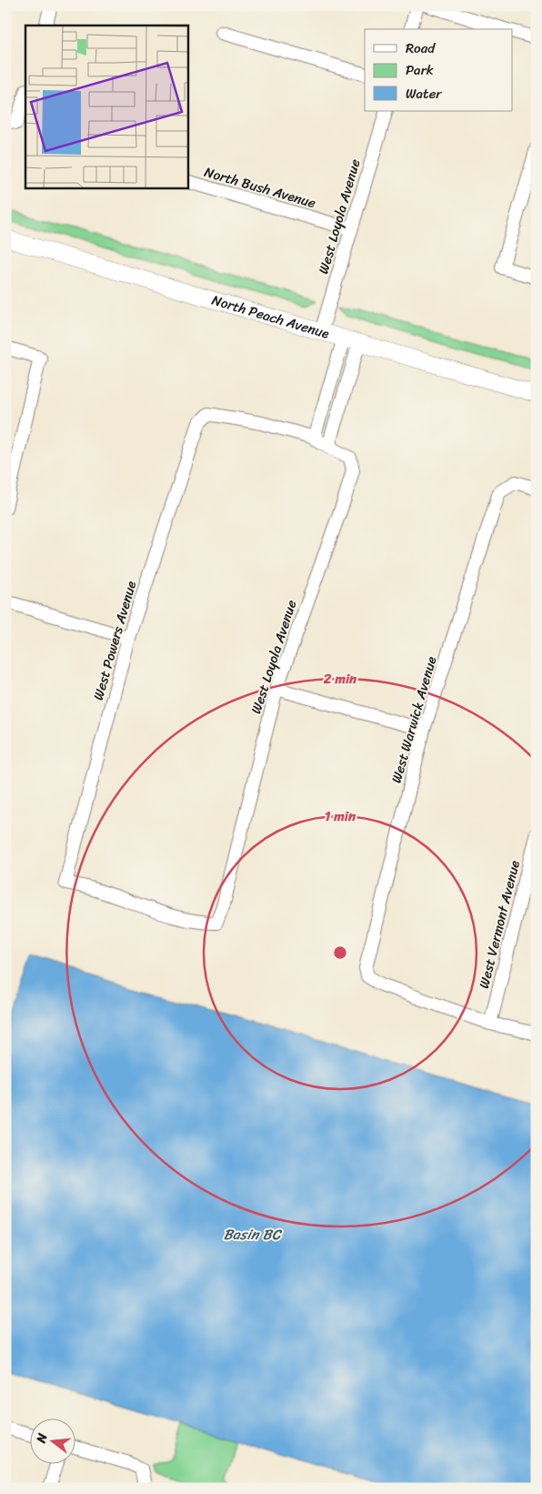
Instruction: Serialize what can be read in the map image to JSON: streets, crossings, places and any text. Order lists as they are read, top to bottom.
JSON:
{
  "streets": {
    "street": [
      "North Bush Avenue",
      "West Loyola Avenue",
      "North Peach Avenue",
      "West Powers Avenue",
      "West Warwick Avenue",
      "West Vermont Avenue"
    ]
  },
  "crossings": [
    ["North Bush Avenue", "West Loyola Avenue"],
    ["West Loyola Avenue", "North Peach Avenue"],
    ["West Loyola Avenue", "West Powers Avenue"],
    ["West Warwick Avenue", "West Vermont Avenue"]
  ],
  "water": ["Basin BC"],
  "legend": ["Road", "Park", "Water"],
  "north": "left",
  "rings": ["2 min", "1 min"]
}
